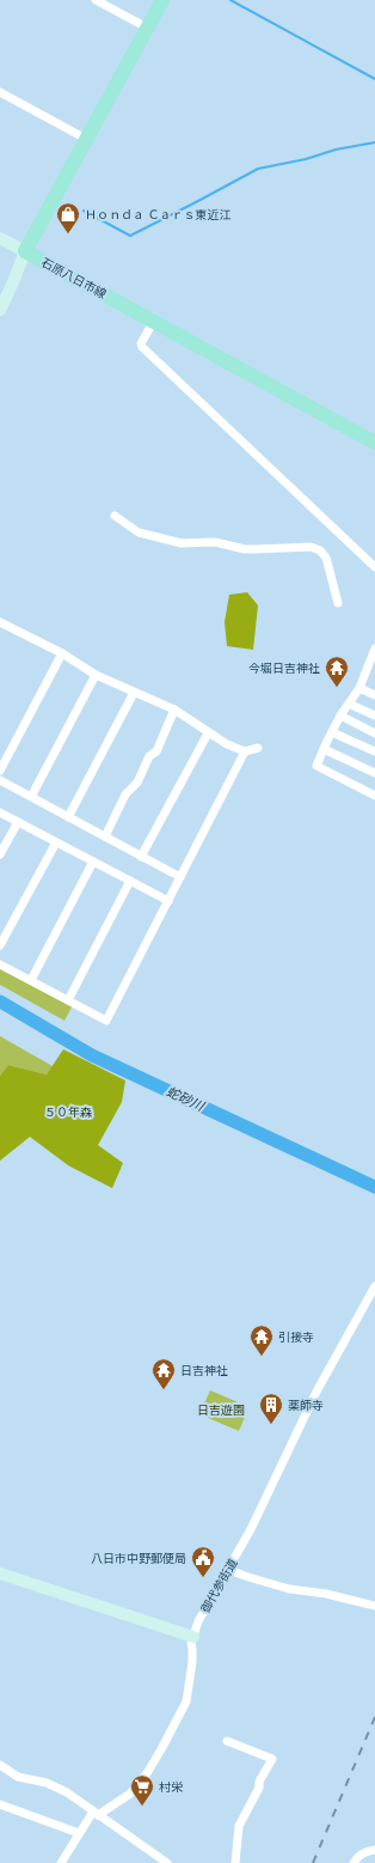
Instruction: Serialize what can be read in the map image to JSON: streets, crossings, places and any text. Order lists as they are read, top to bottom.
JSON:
{
  "streets": {
    "main road": ["石原八日市線"],
    "street": ["御代参街道"]
  },
  "water": ["蛇砂川"],
  "parks": ["５０年森", "日吉遊園"],
  "places": {
    "shop": ["Ｈｏｎｄａ Ｃａｒｓ東近江"],
    "temple": ["今堀日吉神社", "引接寺", "日吉神社"],
    "building": ["薬師寺"],
    "public building": ["八日市中野郵便局"],
    "supermarket": ["村栄"]
  }
}
